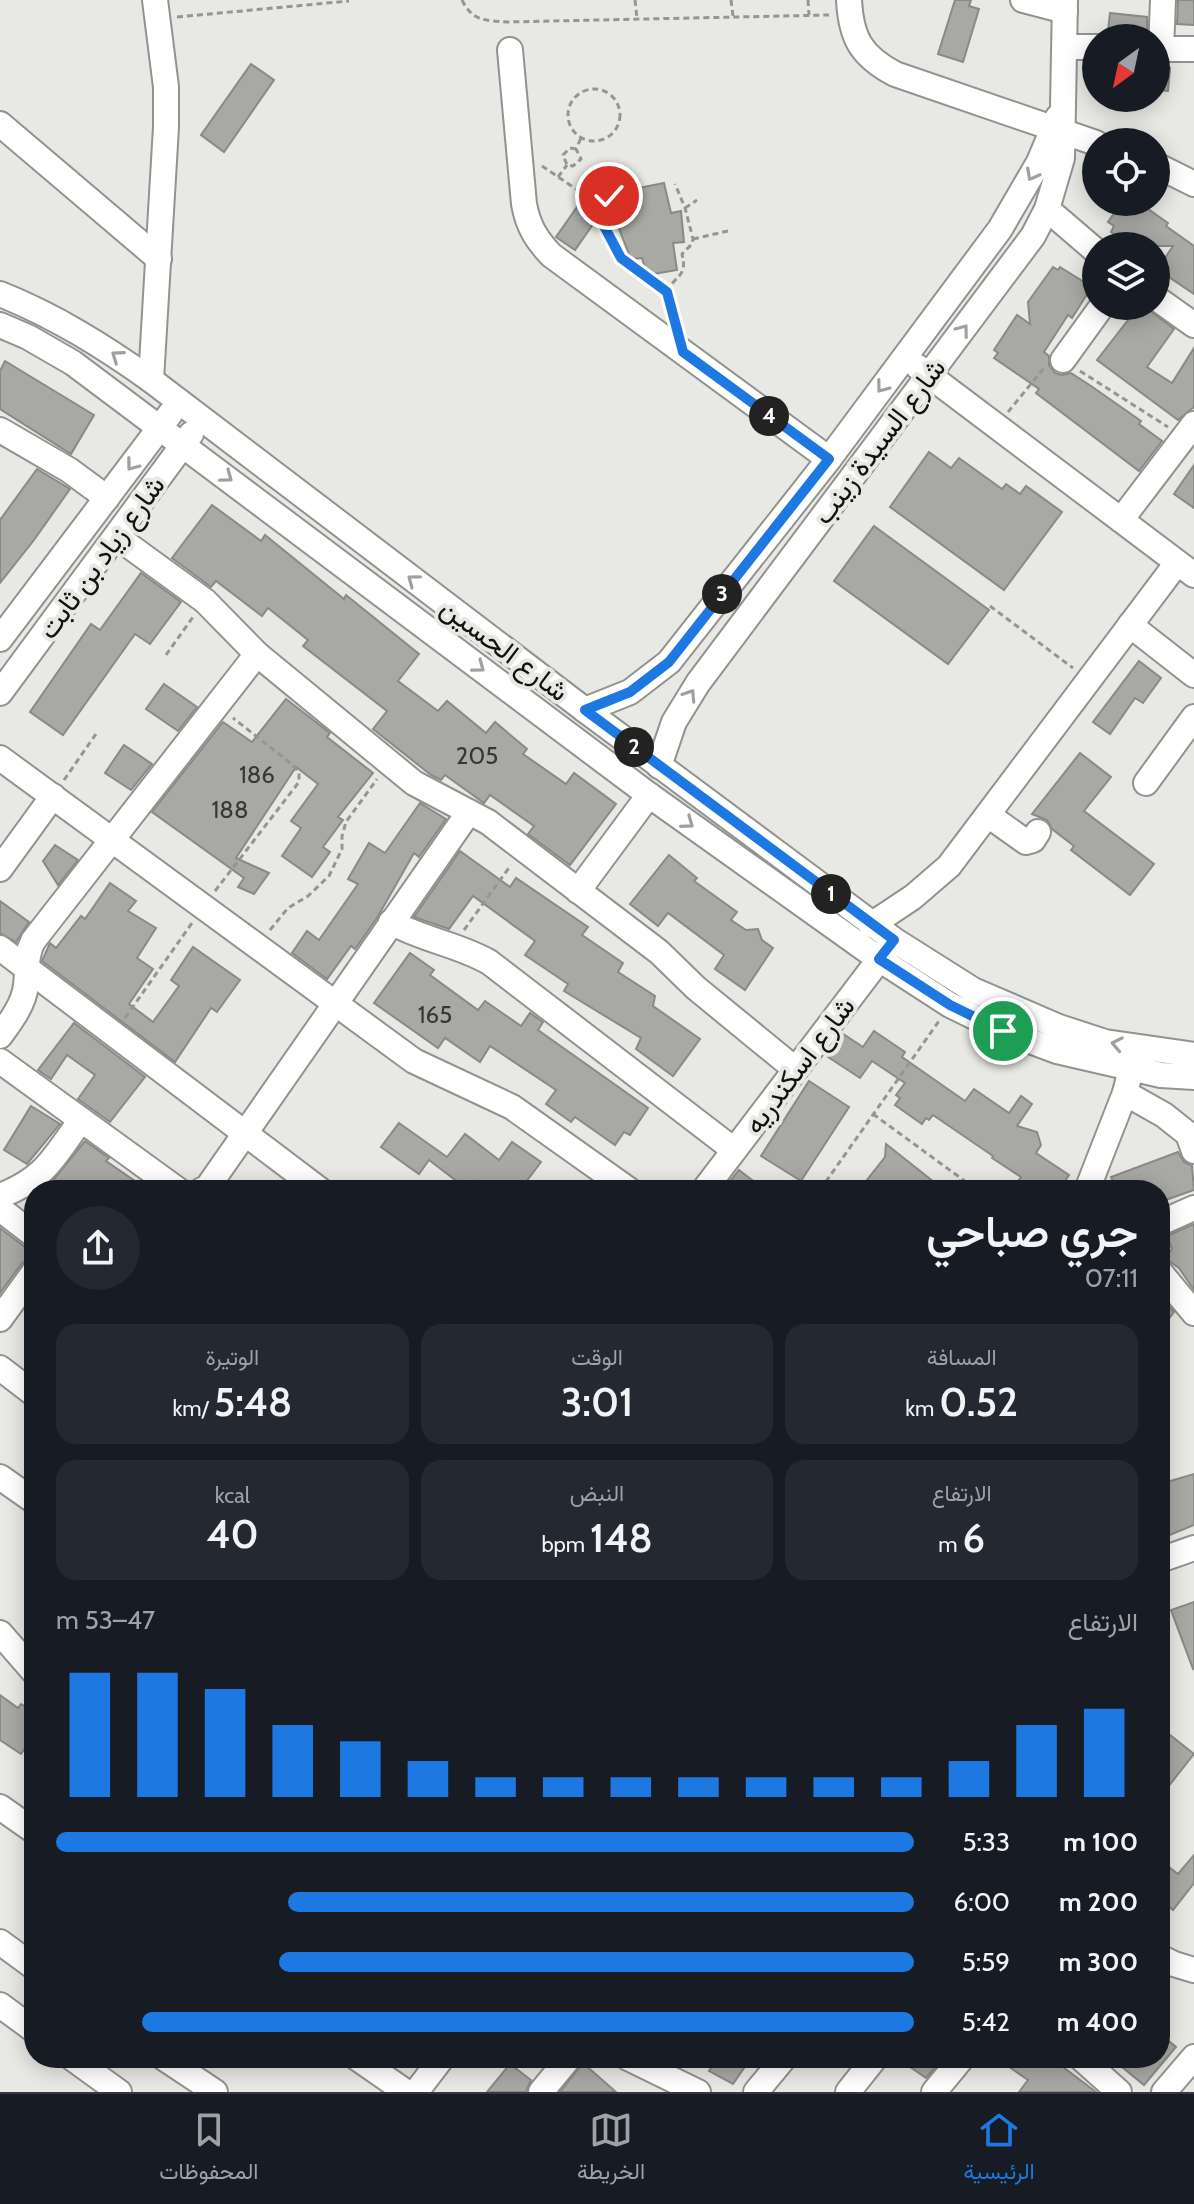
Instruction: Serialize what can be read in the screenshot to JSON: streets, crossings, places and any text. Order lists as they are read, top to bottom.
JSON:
{
  "streets": {
    "street": [
      "شارع السيدة زينب",
      "شارع زياد بن ثابت",
      "شارع الحسين",
      "شارع اسكندريه"
    ]
  },
  "crossings": [
    ["شارع السيدة زينب", "شارع الحسين"],
    ["شارع زياد بن ثابت", "شارع الحسين"],
    ["شارع الحسين", "شارع اسكندريه"]
  ],
  "house_numbers": [
    "205",
    "186",
    "188",
    "165"
  ],
  "north": "bottom left",
  "page": {
    "pins": [
      "4",
      "3",
      "2",
      "1"
    ],
    "heading": ["جري صباحي", "07:11"],
    "stats": [
      ["المسافة", "0.52 km"],
      ["الوقت", "3:01"],
      ["الوتيرة", "5:48 /km"],
      ["الارتفاع", "6 m"],
      ["النبض", "148 bpm"],
      ["kcal", "40"]
    ],
    "chart": ["الارتفاع", "47–53 m"],
    "list": [
      {
        "name": "100 m",
        "note": "5:33"
      },
      {
        "name": "200 m",
        "note": "6:00"
      },
      {
        "name": "300 m",
        "note": "5:59"
      },
      {
        "name": "400 m",
        "note": "5:42"
      }
    ],
    "tabs": ["الرئيسية", "الخريطة", "المحفوظات"]
  }
}
